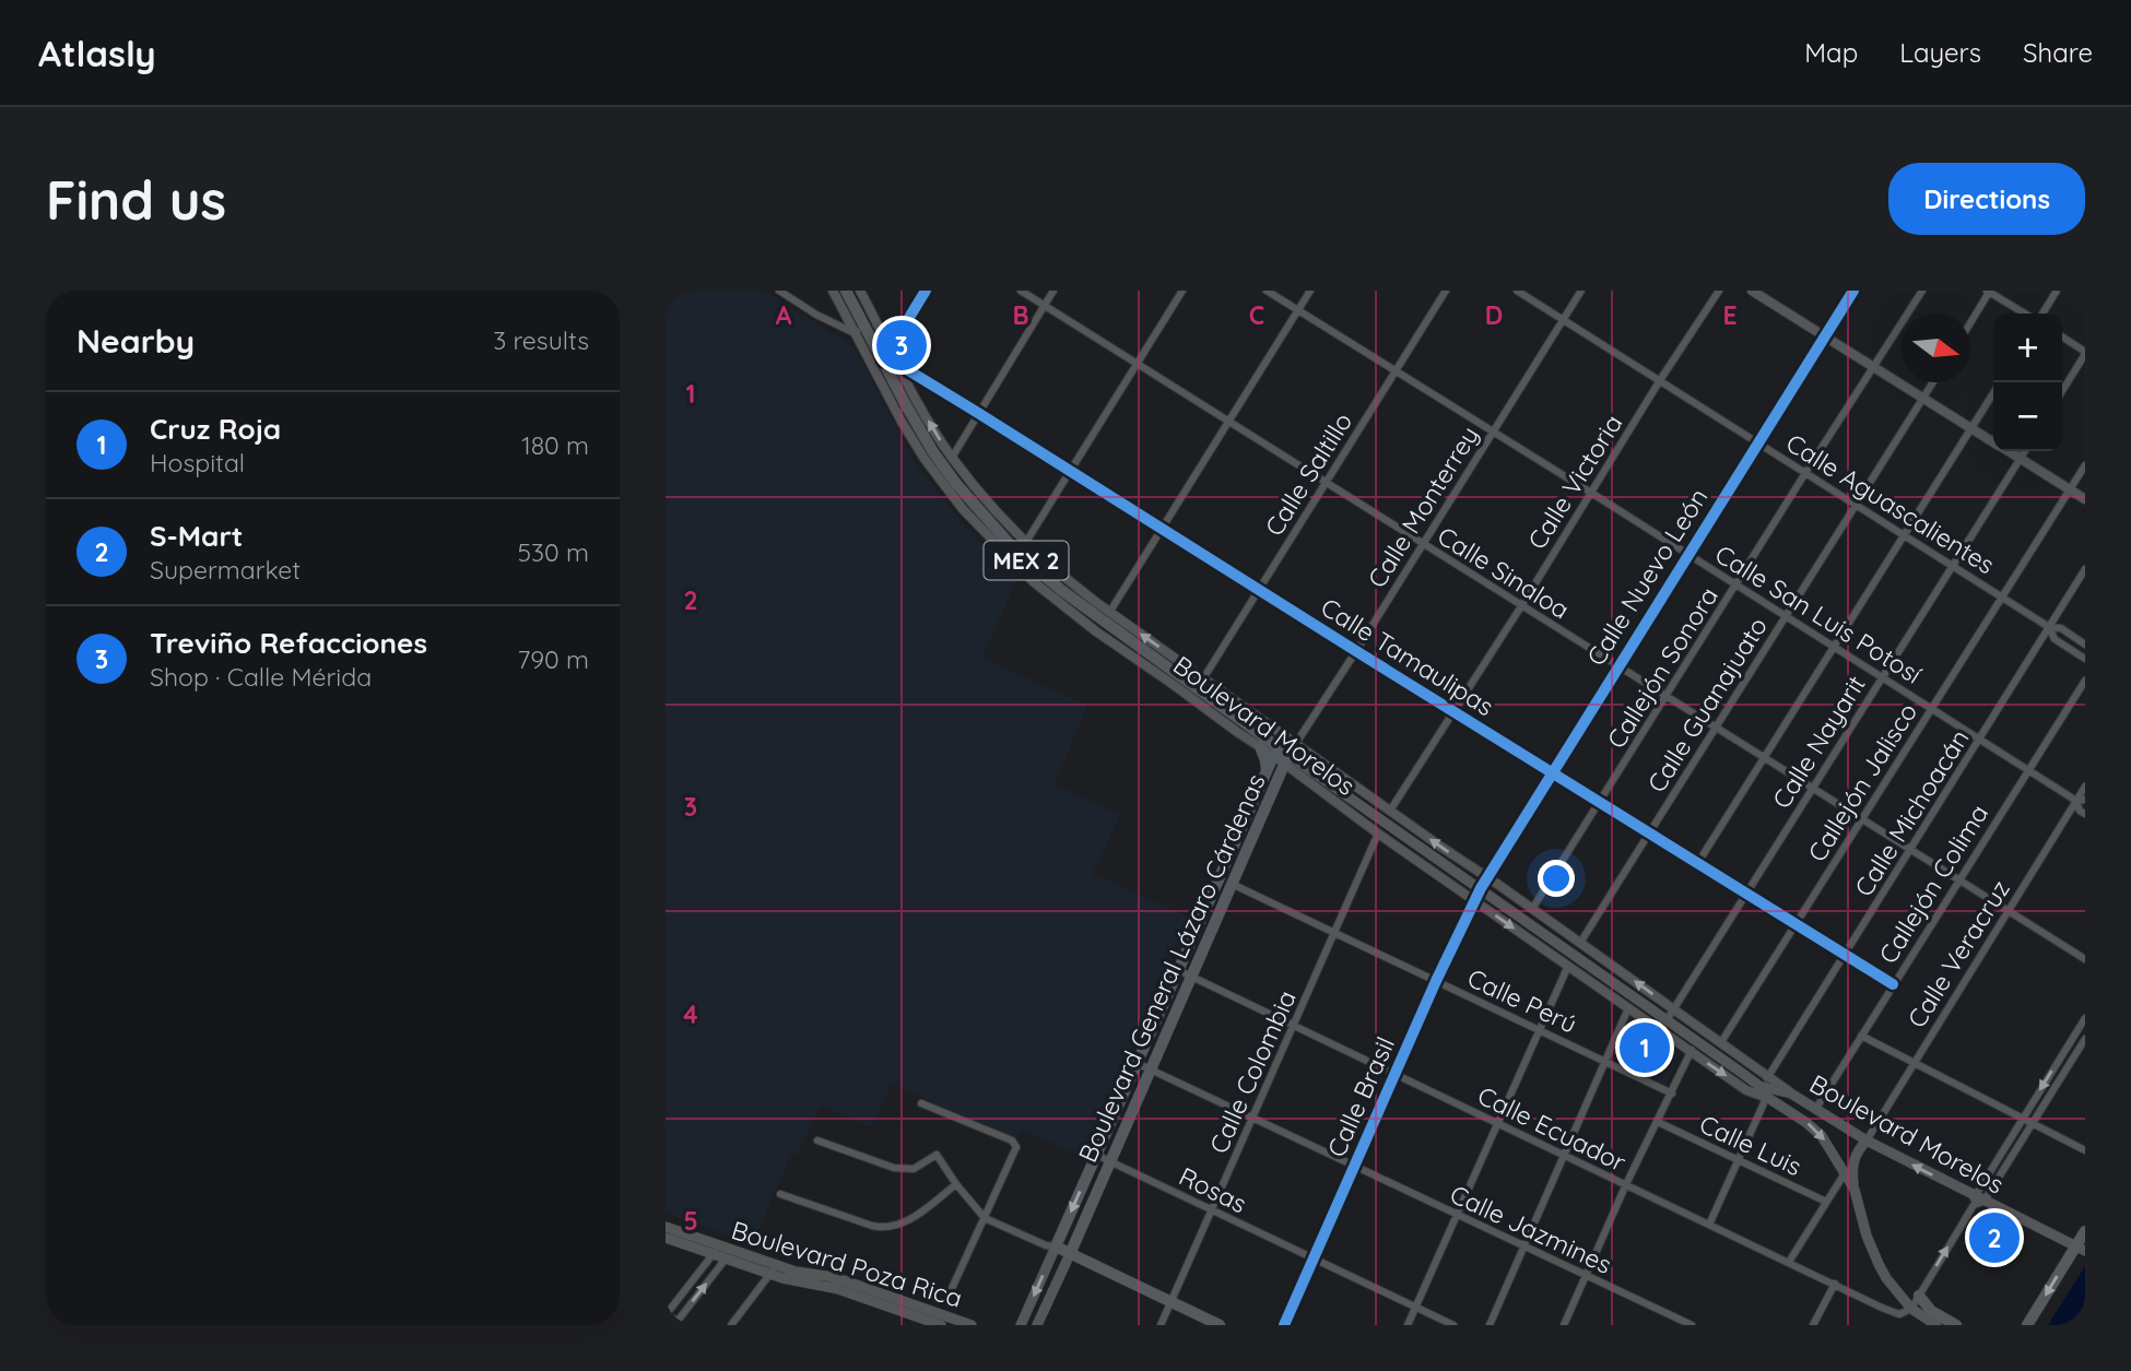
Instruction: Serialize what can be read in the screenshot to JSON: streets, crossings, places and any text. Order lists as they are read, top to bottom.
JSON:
{
  "streets": {
    "main road": [
      "MEX 2",
      "Boulevard Morelos",
      "Boulevard General Lázaro Cárdenas",
      "Boulevard Poza Rica"
    ],
    "street": [
      "Calle Saltillo",
      "Calle Victoria",
      "Calle Aguascalientes",
      "Calle Monterrey",
      "Calle Sinaloa",
      "Calle Nuevo León",
      "Calle San Luis Potosí",
      "Calle Tamaulipas",
      "Callejón Sonora",
      "Calle Guanajuato",
      "Calle Nayarit",
      "Callejón Jalisco",
      "Calle Michoacán",
      "Callejón Colima",
      "Calle Veracruz",
      "Calle Perú",
      "Calle Colombia",
      "Calle Brasil",
      "Calle Ecuador",
      "Calle Luis",
      "Rosas",
      "Calle Jazmines"
    ]
  },
  "crossings": [
    ["Calle Saltillo", "Calle Sinaloa"],
    ["Calle Saltillo", "Calle San Luis Potosí"],
    ["Calle Saltillo", "Calle Tamaulipas"],
    ["Calle Saltillo", "Boulevard Morelos"],
    ["Calle Victoria", "Calle Aguascalientes"],
    ["Calle Victoria", "Calle Sinaloa"],
    ["Calle Victoria", "Calle San Luis Potosí"],
    ["Calle Victoria", "Calle Tamaulipas"],
    ["Calle Victoria", "Boulevard Morelos"],
    ["Calle Aguascalientes", "Calle Monterrey"],
    ["Calle Aguascalientes", "Calle Nuevo León"],
    ["Calle Aguascalientes", "Callejón Sonora"],
    ["Calle Aguascalientes", "Calle Guanajuato"],
    ["Calle Aguascalientes", "Calle Nayarit"],
    ["Calle Aguascalientes", "Callejón Jalisco"],
    ["Calle Aguascalientes", "Calle Michoacán"],
    ["Calle Monterrey", "Calle Sinaloa"],
    ["Calle Monterrey", "Calle San Luis Potosí"],
    ["Calle Monterrey", "Calle Tamaulipas"],
    ["Calle Monterrey", "Boulevard Morelos"],
    ["Calle Monterrey", "Boulevard General Lázaro Cárdenas"],
    ["Calle Sinaloa", "Calle Nuevo León"],
    ["Calle Sinaloa", "Callejón Sonora"],
    ["Calle Sinaloa", "Calle Guanajuato"],
    ["Calle Sinaloa", "Calle Nayarit"],
    ["Calle Sinaloa", "Callejón Jalisco"],
    ["Calle Sinaloa", "Calle Michoacán"],
    ["Calle Sinaloa", "Callejón Colima"],
    ["Calle Sinaloa", "Calle Veracruz"],
    ["Calle Nuevo León", "Calle San Luis Potosí"],
    ["Calle Nuevo León", "Calle Tamaulipas"],
    ["Calle Nuevo León", "Boulevard Morelos"],
    ["Calle Nuevo León", "Calle Brasil"],
    ["Calle San Luis Potosí", "Callejón Sonora"],
    ["Calle San Luis Potosí", "Calle Guanajuato"],
    ["Calle San Luis Potosí", "Calle Nayarit"],
    ["Calle San Luis Potosí", "Callejón Jalisco"],
    ["Calle San Luis Potosí", "Calle Michoacán"],
    ["Calle San Luis Potosí", "Callejón Colima"],
    ["Calle San Luis Potosí", "Calle Veracruz"],
    ["Calle Tamaulipas", "Callejón Sonora"],
    ["Calle Tamaulipas", "Calle Guanajuato"],
    ["Calle Tamaulipas", "Boulevard Morelos"],
    ["Calle Tamaulipas", "Calle Nayarit"],
    ["Calle Tamaulipas", "Callejón Jalisco"],
    ["Calle Tamaulipas", "Calle Michoacán"],
    ["Calle Tamaulipas", "Callejón Colima"],
    ["Callejón Sonora", "Boulevard Morelos"],
    ["Calle Guanajuato", "Boulevard Morelos"],
    ["Boulevard Morelos", "Calle Nayarit"],
    ["Boulevard Morelos", "Callejón Jalisco"],
    ["Boulevard Morelos", "Calle Michoacán"],
    ["Boulevard Morelos", "Callejón Colima"],
    ["Boulevard Morelos", "Calle Veracruz"],
    ["Boulevard Morelos", "Boulevard General Lázaro Cárdenas"],
    ["Boulevard Morelos", "Calle Colombia"],
    ["Boulevard Morelos", "Calle Brasil"],
    ["Boulevard Morelos", "Calle Ecuador"],
    ["Boulevard General Lázaro Cárdenas", "Calle Perú"],
    ["Boulevard General Lázaro Cárdenas", "Calle Ecuador"],
    ["Boulevard General Lázaro Cárdenas", "Rosas"],
    ["Boulevard General Lázaro Cárdenas", "Calle Jazmines"],
    ["Calle Perú", "Calle Colombia"],
    ["Calle Perú", "Calle Brasil"],
    ["Calle Colombia", "Calle Ecuador"],
    ["Calle Colombia", "Rosas"],
    ["Calle Colombia", "Calle Jazmines"],
    ["Calle Brasil", "Calle Ecuador"],
    ["Calle Brasil", "Rosas"],
    ["Calle Brasil", "Calle Jazmines"]
  ],
  "north": "right",
  "page": {
    "header": "Atlasly",
    "nav": ["Map", "Layers", "Share"],
    "buttons": "Directions",
    "title": "Find us",
    "heading": ["Nearby", "3 results"],
    "map_buttons": ["+", "−"],
    "pins": ["3", "1", "2"],
    "list": [
      {
        "mark": "1",
        "name": "Cruz Roja",
        "note": "Hospital",
        "value": "180 m"
      },
      {
        "mark": "2",
        "name": "S-Mart",
        "note": "Supermarket",
        "value": "530 m"
      },
      {
        "mark": "3",
        "name": "Treviño Refacciones",
        "note": "Shop · Calle Mérida",
        "value": "790 m"
      }
    ]
  },
  "grid": {
    "columns": [
      "A",
      "B",
      "C",
      "D",
      "E"
    ],
    "rows": [
      "1",
      "2",
      "3",
      "4",
      "5"
    ]
  }
}
